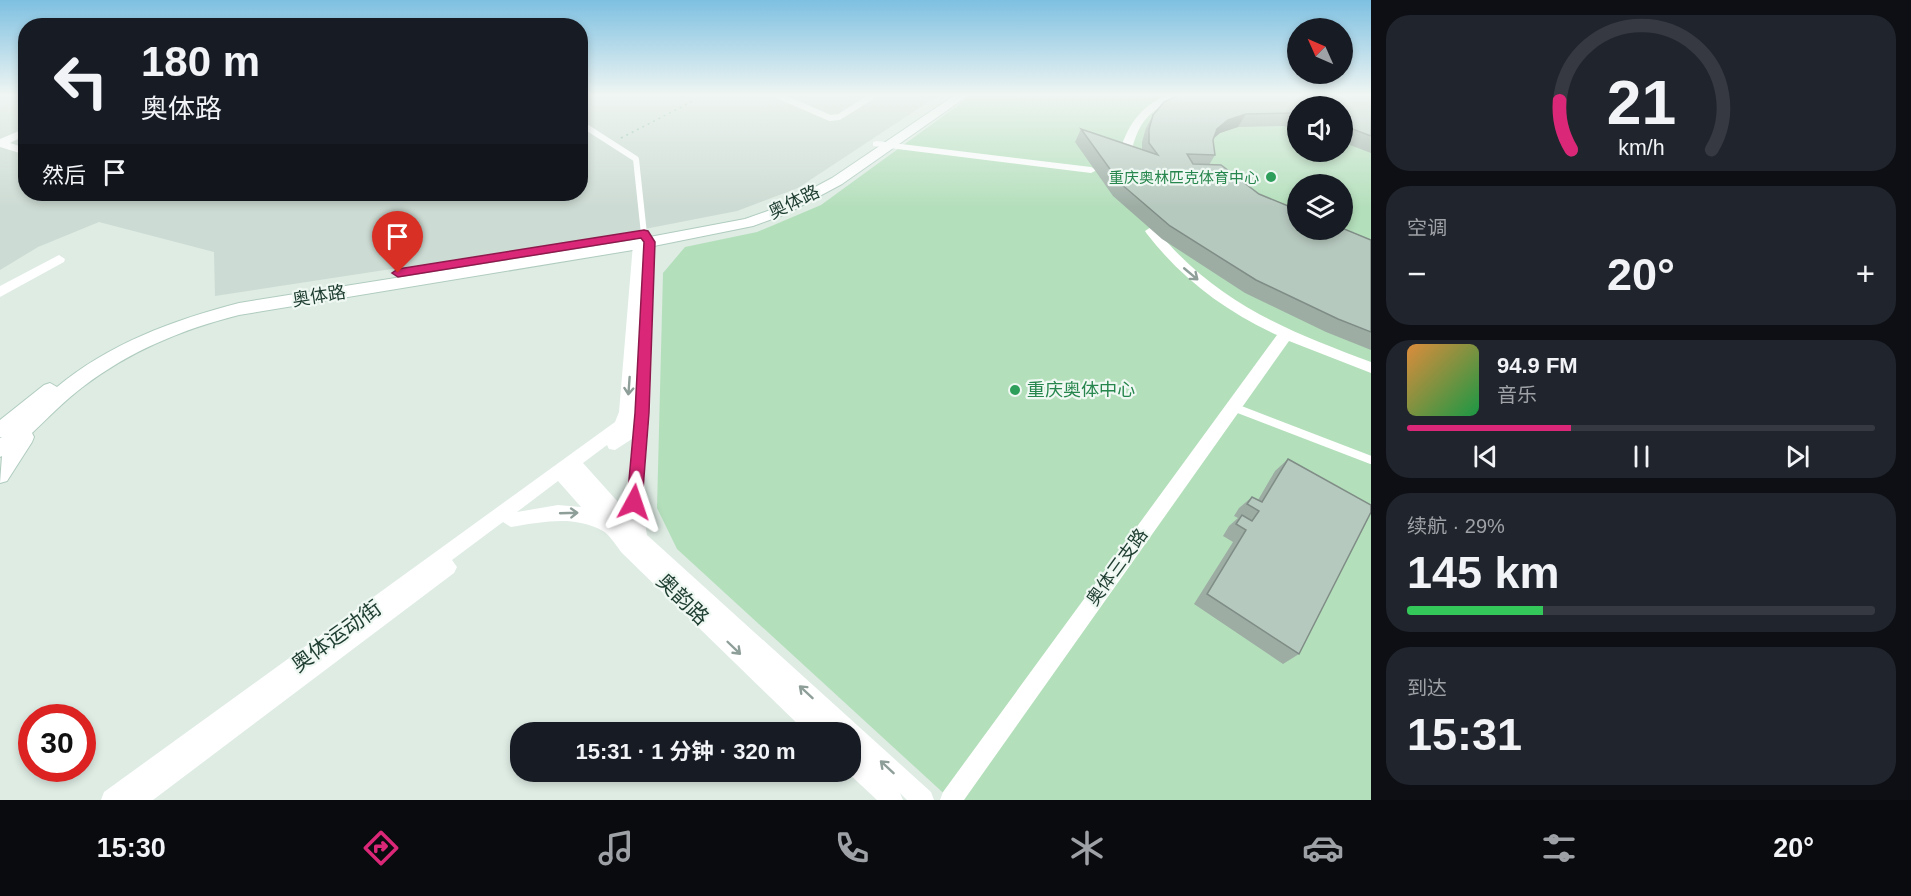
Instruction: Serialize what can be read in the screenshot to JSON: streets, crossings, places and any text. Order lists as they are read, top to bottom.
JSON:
{
  "streets": {
    "main road": ["奥体路"],
    "street": ["奥体三支路", "奥韵路", "奥体运动街"]
  },
  "crossings": [
    ["奥韵路", "奥体运动街"]
  ],
  "places": ["重庆奥林匹克体育中心", "重庆奥体中心"],
  "north": "top left",
  "page": {
    "turn": ["180 m", "奥体路"],
    "then": "然后",
    "tile": [
      "空调",
      ["续航 · 29%", "145 km"],
      ["到达", "15:31"]
    ],
    "heat": ["−", "20°", "+"],
    "song": ["94.9 FM", "音乐"],
    "limit": "30",
    "trip": "15:31 · 1 分钟 · 320 m",
    "tabs": ["15:30", "20°"],
    "gauge": ["21", "km/h"]
  }
}
